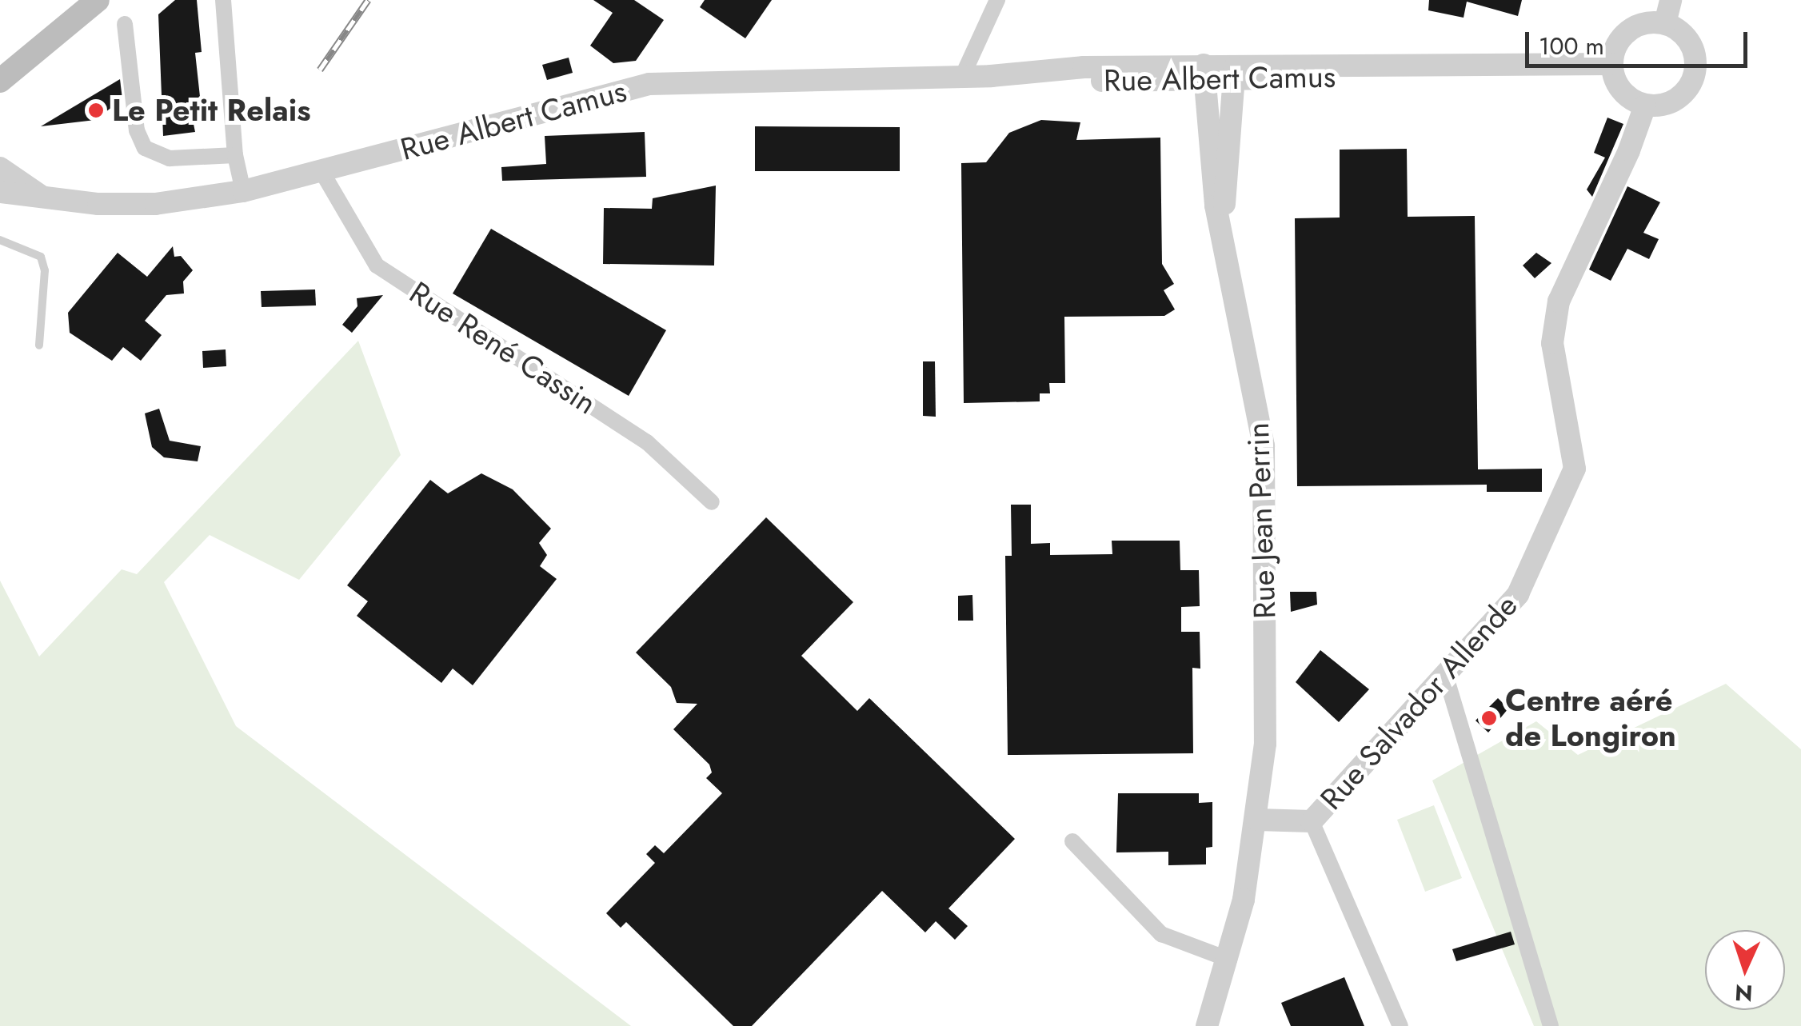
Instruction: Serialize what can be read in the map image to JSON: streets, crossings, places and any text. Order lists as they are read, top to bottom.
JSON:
{
  "streets": {
    "street": [
      "Rue Albert Camus",
      "Rue René Cassin",
      "Rue Jean Perrin",
      "Rue Salvador Allende"
    ]
  },
  "crossings": [
    ["Rue Albert Camus", "Rue René Cassin"],
    ["Rue Albert Camus", "Rue Jean Perrin"],
    ["Rue Albert Camus", "Rue Salvador Allende"],
    ["Rue Jean Perrin", "Rue Salvador Allende"]
  ],
  "places": ["Le Petit Relais", "Centre aéré de Longiron"],
  "scale_bar": "100 m",
  "north": "bottom"
}
